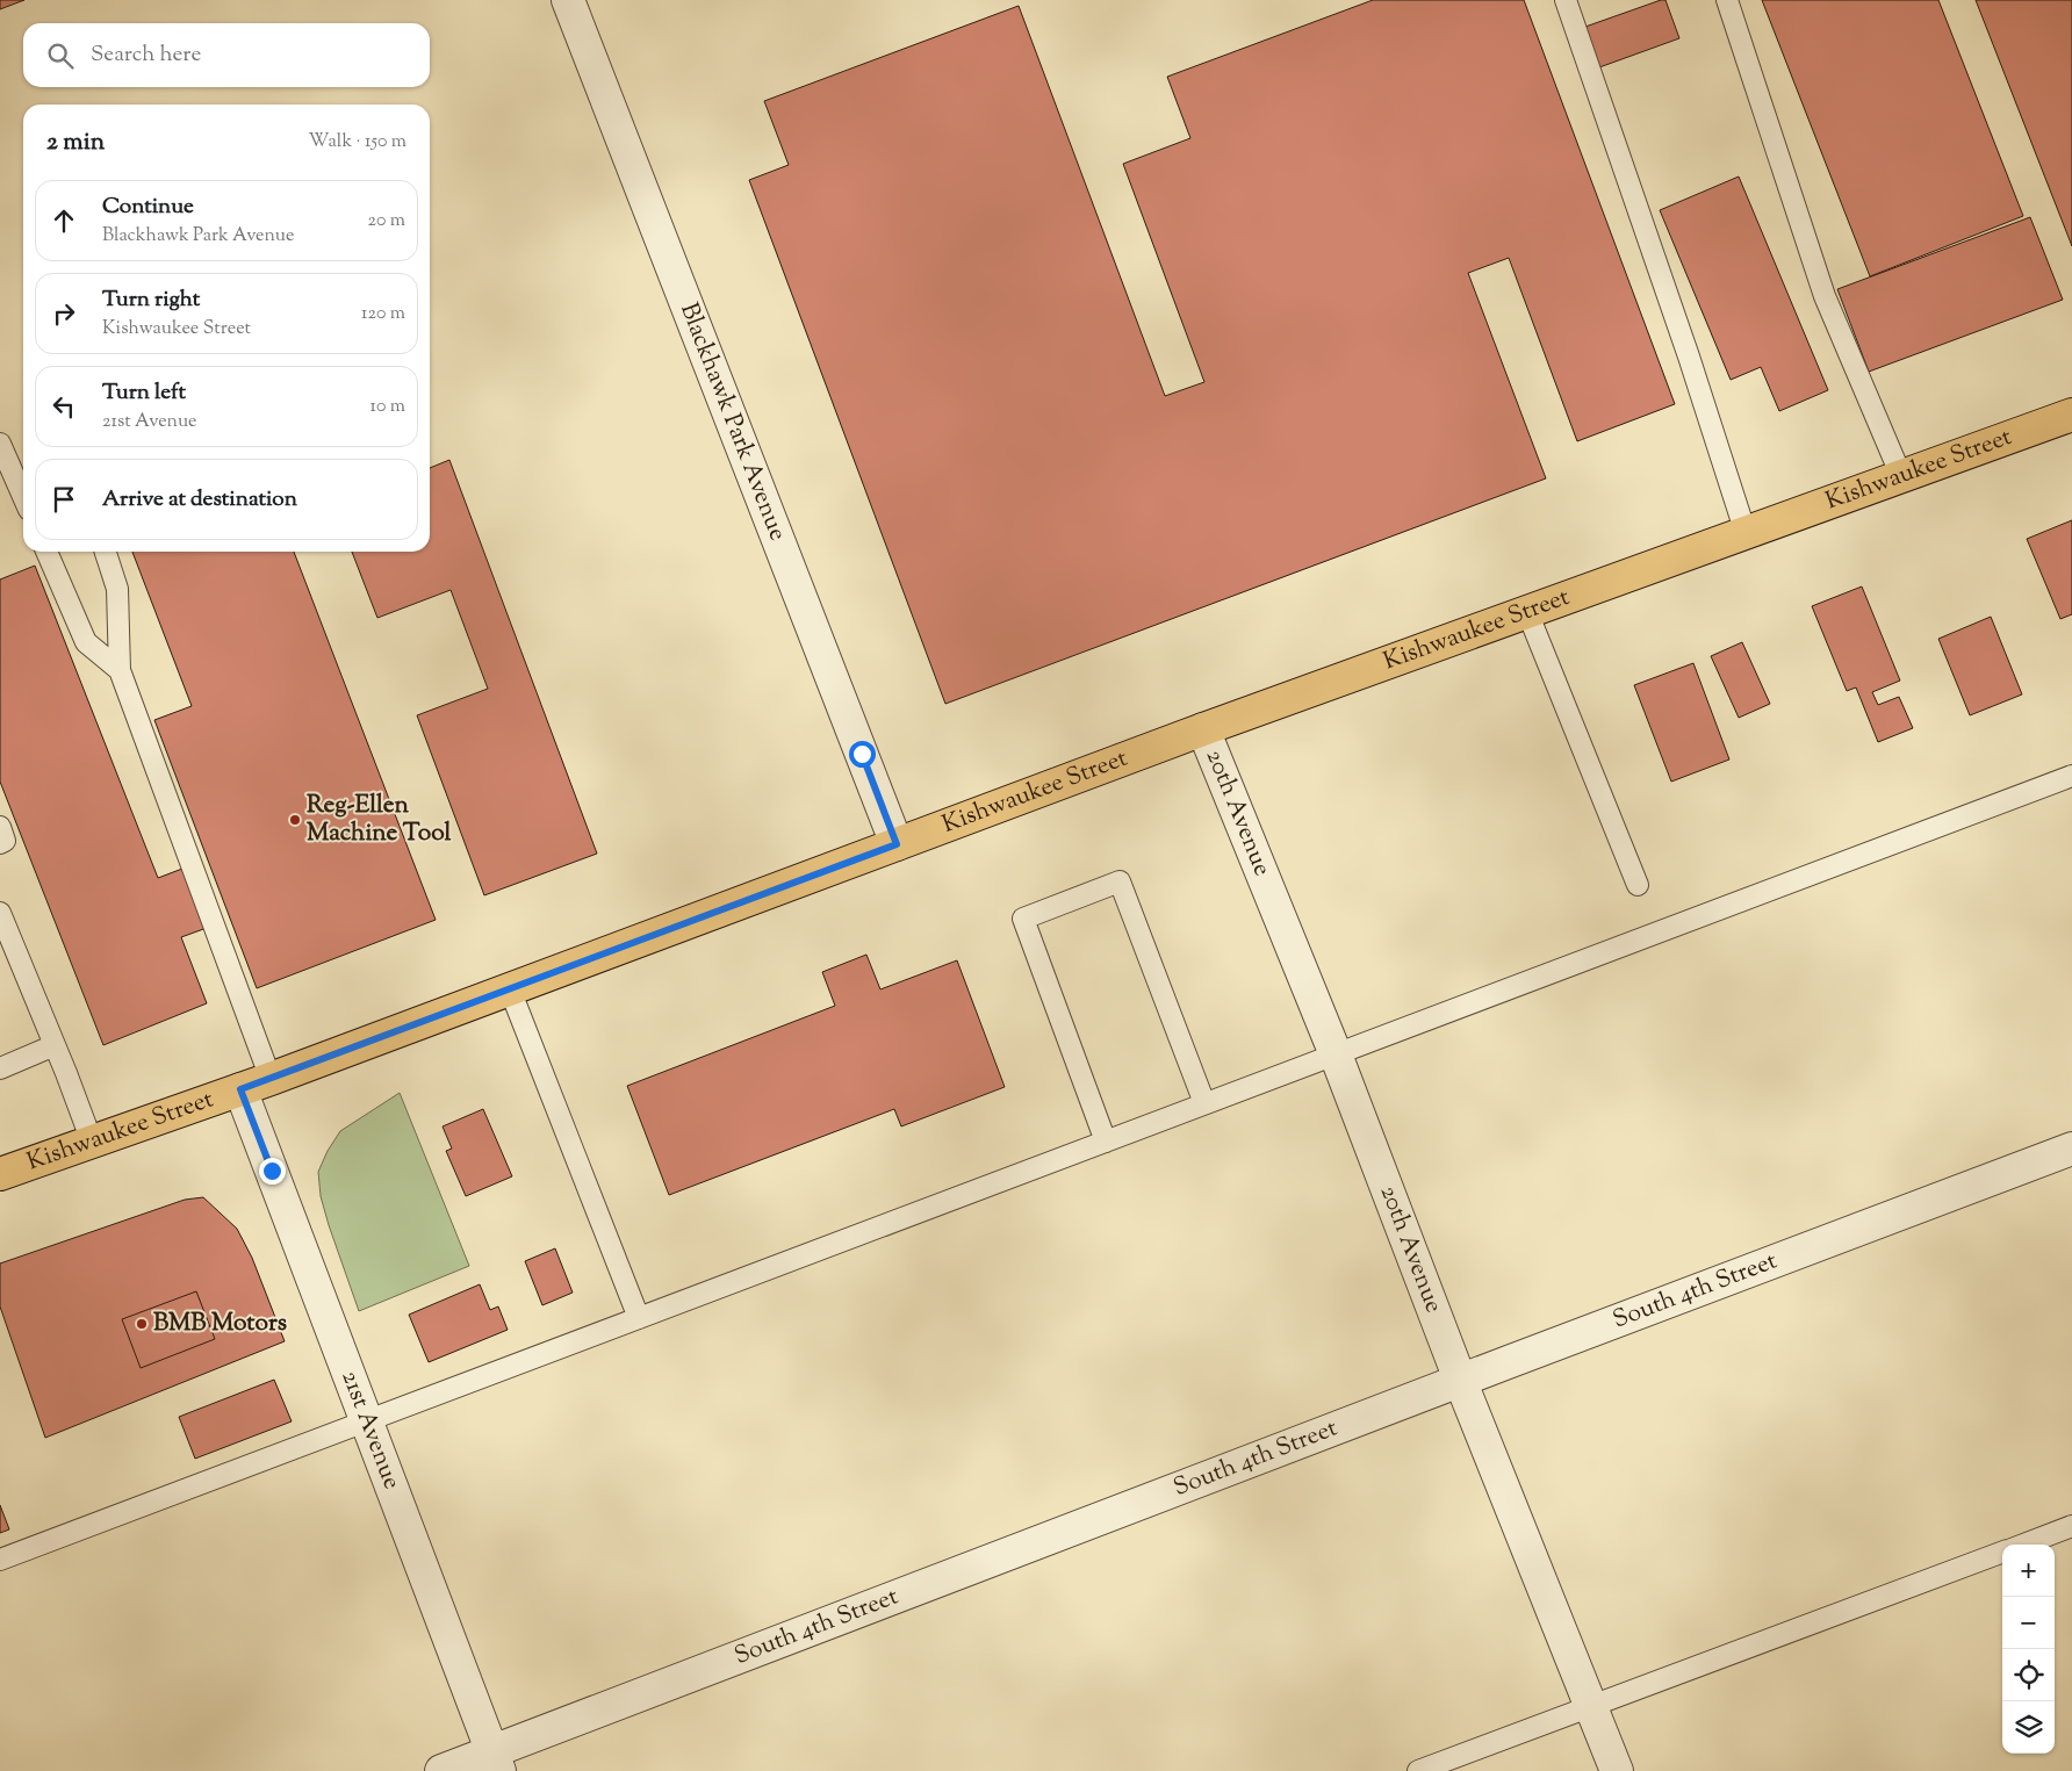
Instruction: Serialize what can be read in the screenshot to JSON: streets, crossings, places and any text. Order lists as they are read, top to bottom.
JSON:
{
  "streets": {
    "main road": ["Kishwaukee Street"],
    "street": [
      "Blackhawk Park Avenue",
      "20th Avenue",
      "South 4th Street",
      "21st Avenue"
    ]
  },
  "crossings": [
    ["Blackhawk Park Avenue", "Kishwaukee Street"],
    ["Kishwaukee Street", "20th Avenue"],
    ["Kishwaukee Street", "21st Avenue"],
    ["20th Avenue", "South 4th Street"],
    ["South 4th Street", "21st Avenue"]
  ],
  "places": ["Reg-Ellen Machine Tool", "BMB Motors"],
  "page": {
    "search": "Search here",
    "heading": ["2 min", "Walk · 150 m"],
    "list": [
      ["Continue", "Blackhawk Park Avenue", "20 m"],
      ["Turn right", "Kishwaukee Street", "120 m"],
      ["Turn left", "21st Avenue", "10 m"],
      "Arrive at destination"
    ],
    "map_buttons": ["+", "−"]
  }
}
